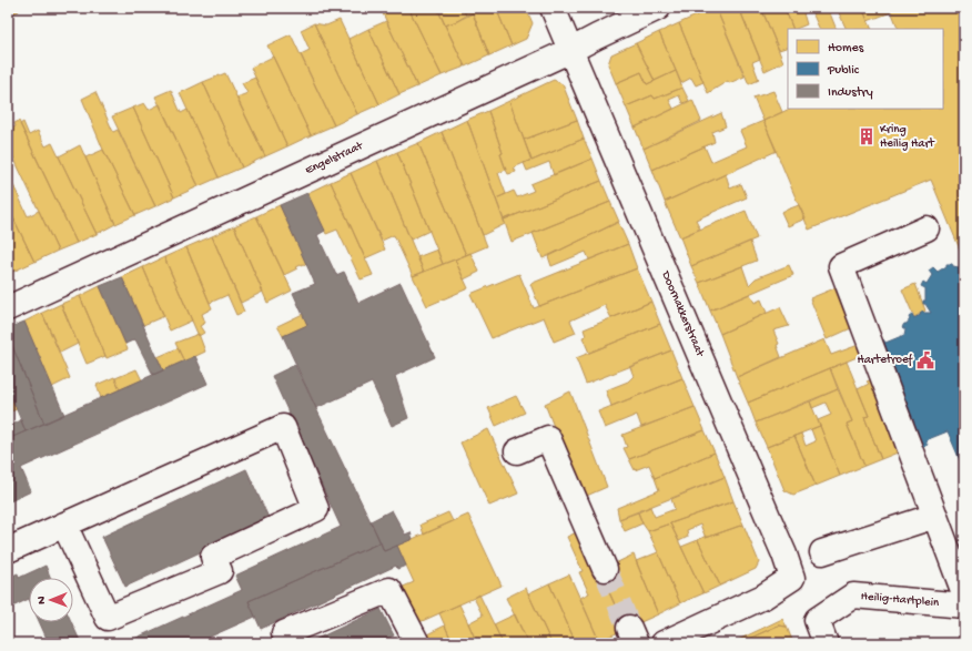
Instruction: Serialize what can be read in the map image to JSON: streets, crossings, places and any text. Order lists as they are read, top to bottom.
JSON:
{
  "streets": {
    "street": ["Engelstraat", "Doornakkerstraat", "Heilig-Hartplein"]
  },
  "crossings": [
    ["Engelstraat", "Doornakkerstraat"]
  ],
  "places": {
    "building": ["Kring Heilig Hart"],
    "public building": ["Hartetroef"]
  },
  "legend": ["Homes", "Public", "Industry"],
  "north": "left"
}
